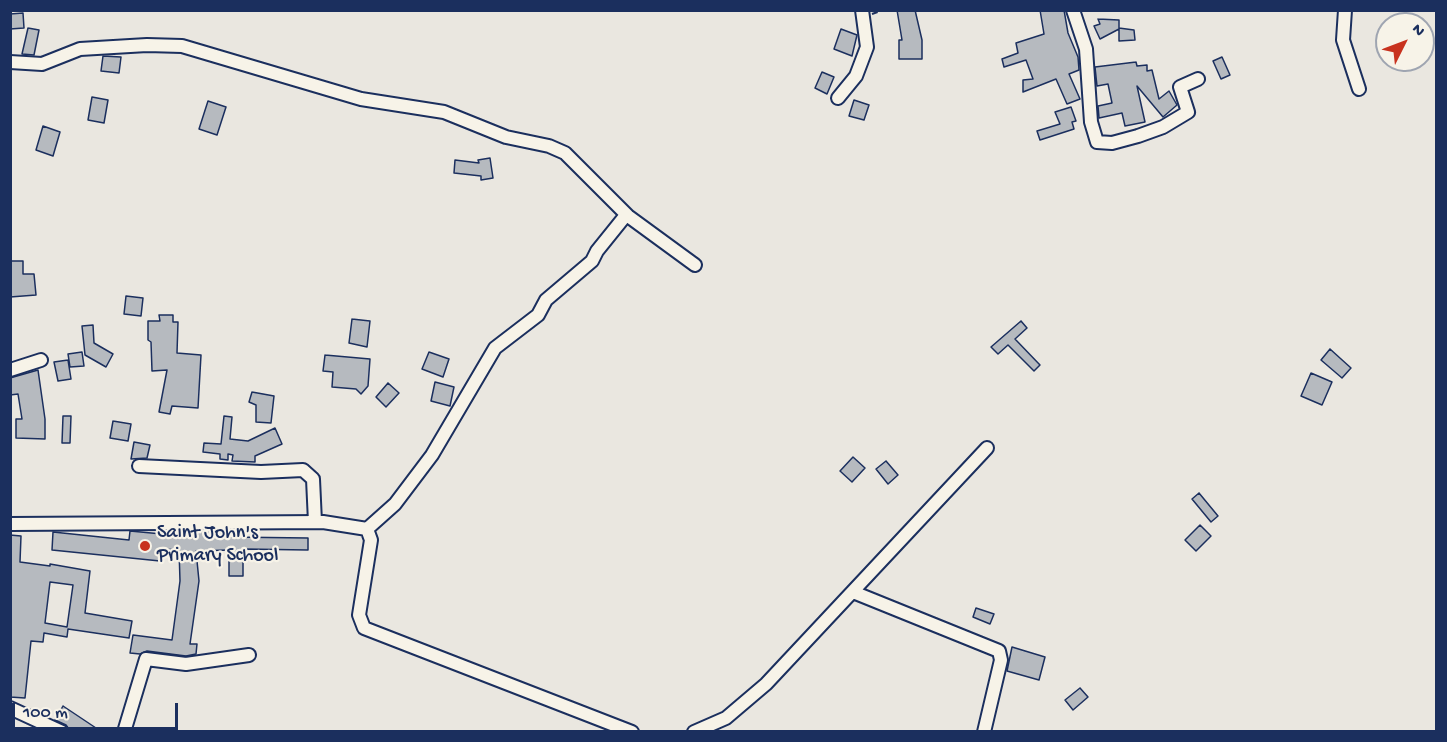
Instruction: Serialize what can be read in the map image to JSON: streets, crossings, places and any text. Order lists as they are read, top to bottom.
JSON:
{
  "places": ["Saint John's Primary School"],
  "scale_bar": "100 m",
  "north": "top right"
}
